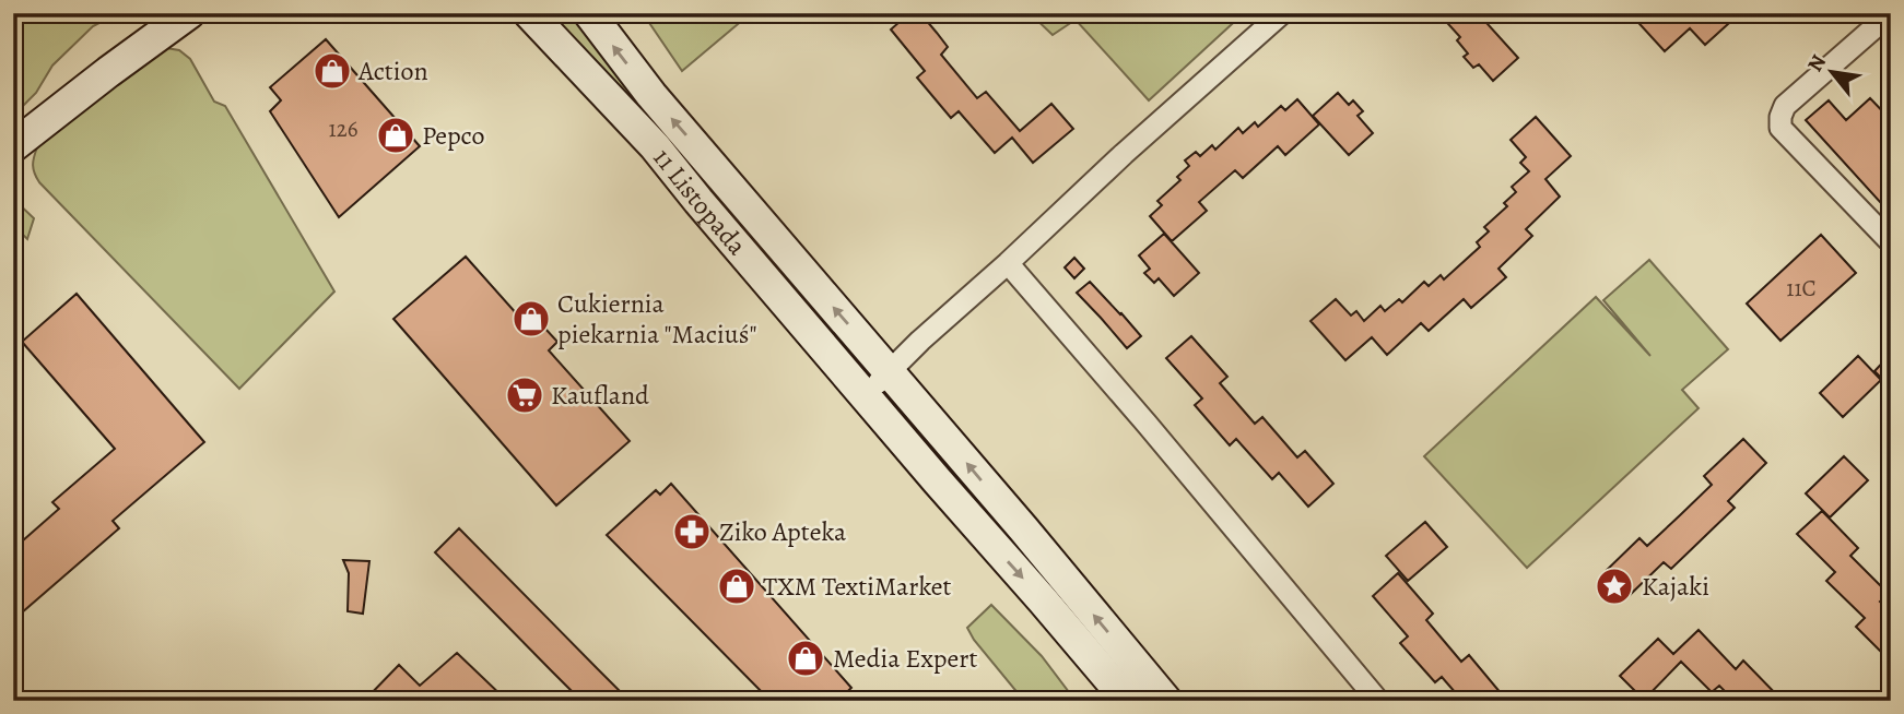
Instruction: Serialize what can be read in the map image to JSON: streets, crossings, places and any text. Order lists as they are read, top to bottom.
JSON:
{
  "streets": {
    "main road": ["11 Listopada"]
  },
  "places": {
    "shop": [
      "Action",
      "Pepco",
      "Cukiernia piekarnia \"Maciuś\"",
      "TXM TextiMarket",
      "Media Expert"
    ],
    "supermarket": ["Kaufland"],
    "pharmacy": ["Ziko Apteka"],
    "place": ["Kajaki"]
  },
  "house_numbers": ["126", "11C"],
  "north": "top left"
}
